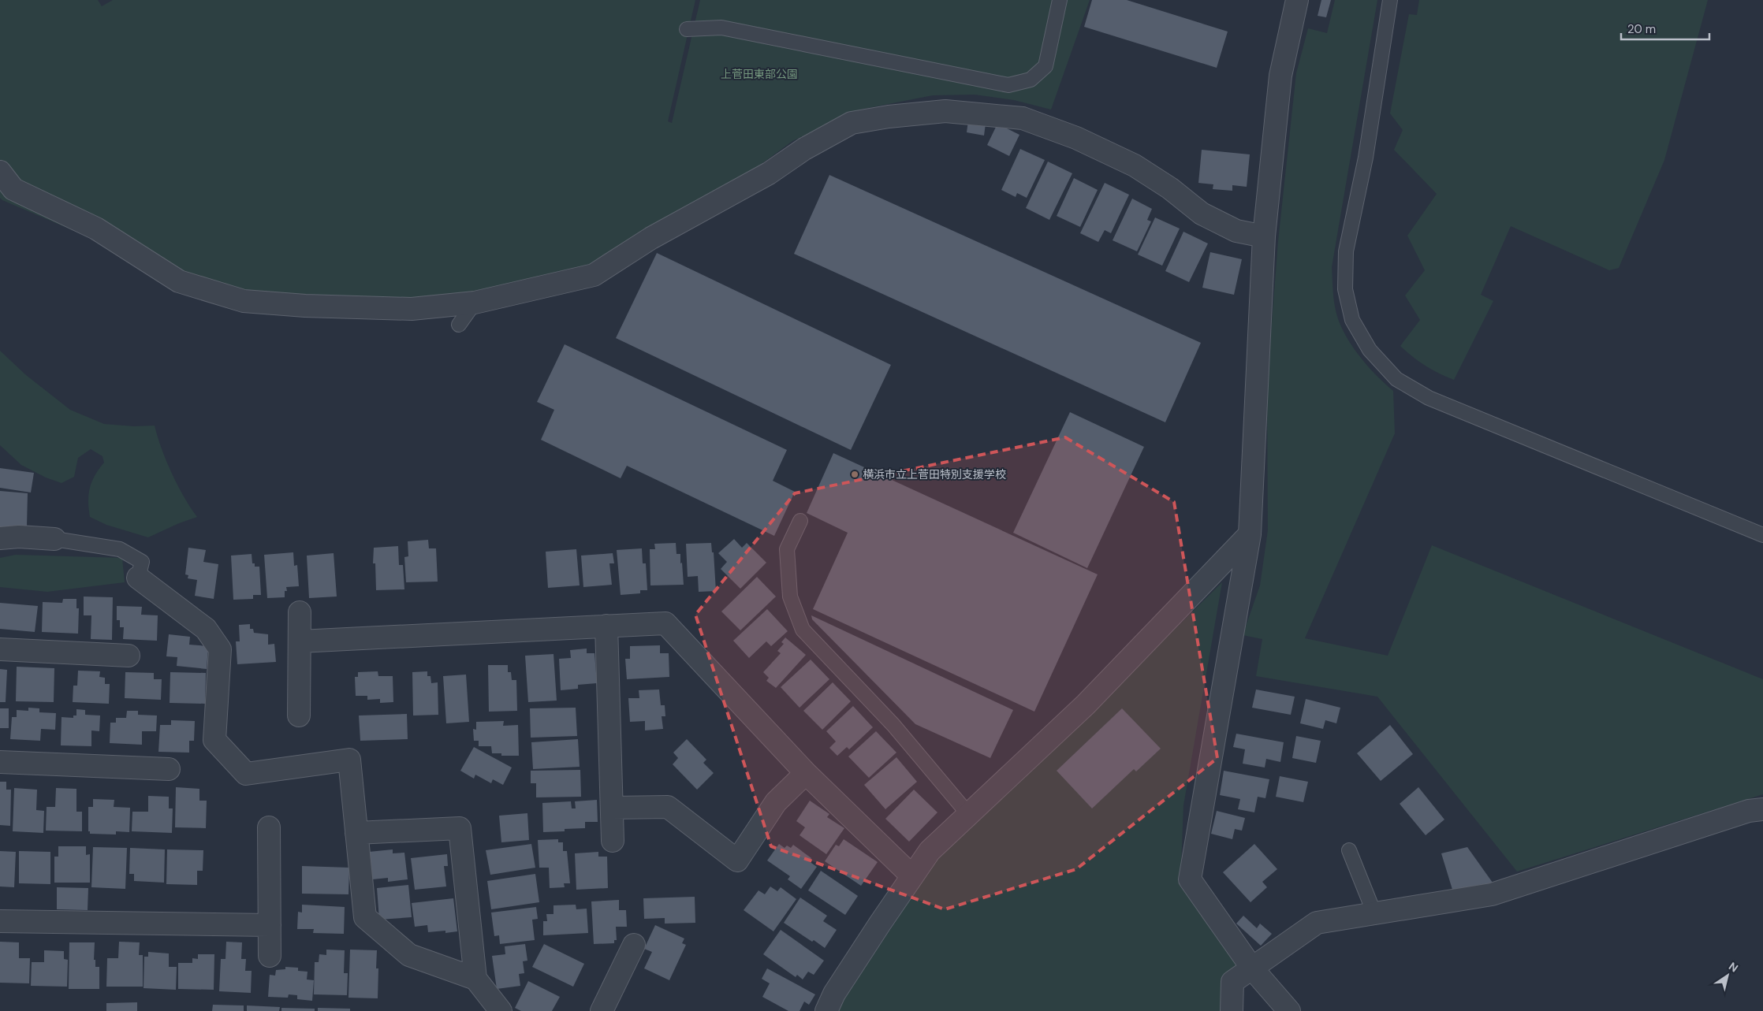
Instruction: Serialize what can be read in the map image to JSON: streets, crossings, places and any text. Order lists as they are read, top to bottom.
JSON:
{
  "parks": ["上菅田東部公園"],
  "places": ["横浜市立上菅田特別支援学校"],
  "scale_bar": "20 m",
  "north": "top right"
}
